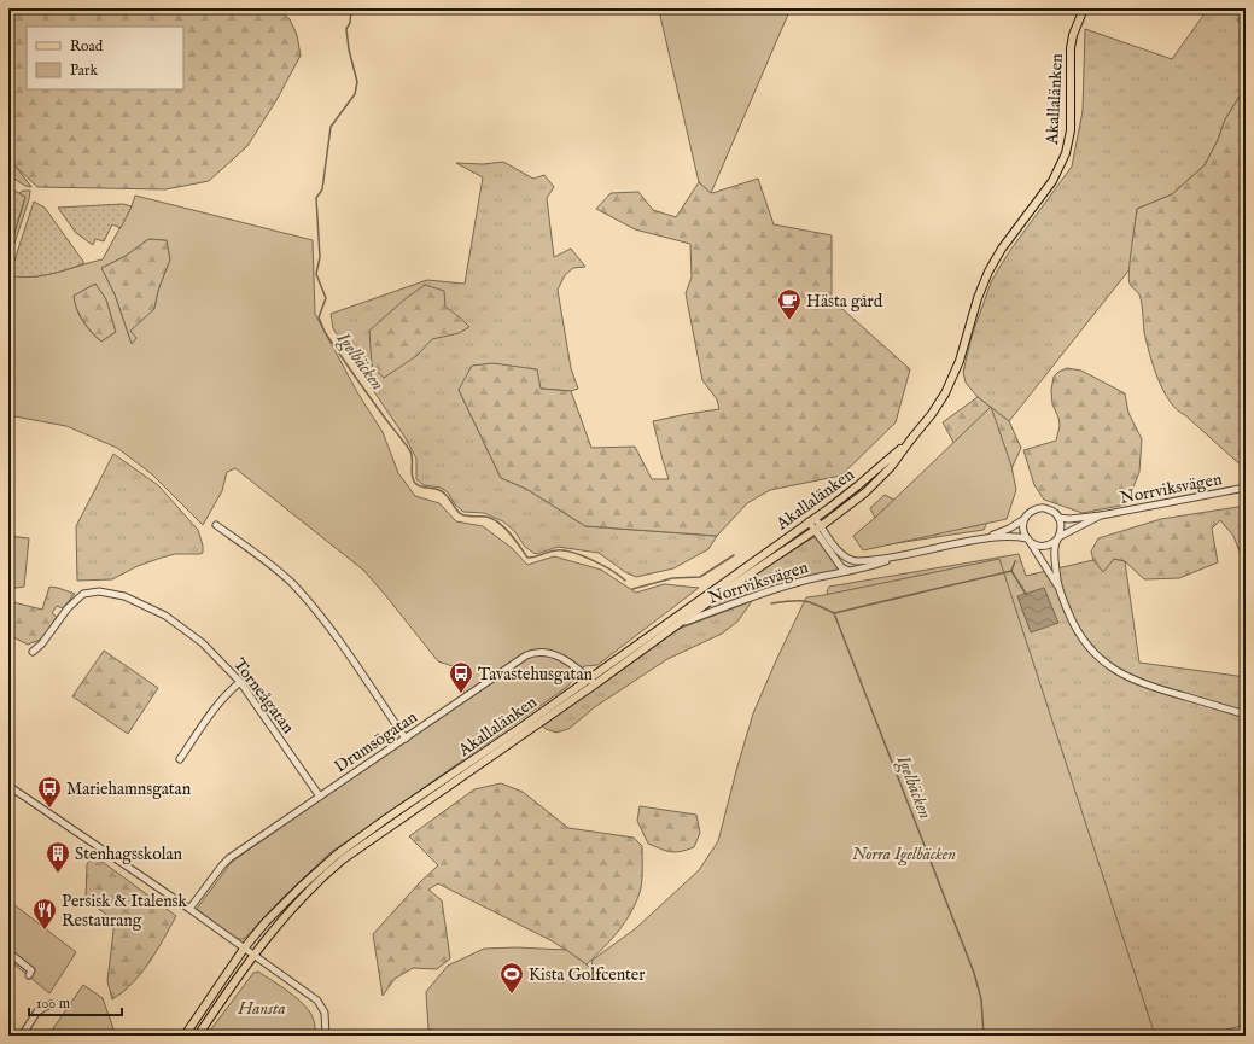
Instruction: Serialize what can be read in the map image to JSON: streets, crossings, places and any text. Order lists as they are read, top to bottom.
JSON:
{
  "streets": {
    "main road": ["Akallalänken"],
    "street": ["Norrviksvägen", "Torneågatan", "Drumsögatan"]
  },
  "crossings": [
    ["Akallalänken", "Norrviksvägen"],
    ["Akallalänken", "Drumsögatan"],
    ["Torneågatan", "Drumsögatan"]
  ],
  "water": ["Igelbäcken"],
  "parks": ["Norra Igelbäcken", "Hansta"],
  "places": {
    "cafe": ["Hästa gård"],
    "bus stop": ["Tavastehusgatan", "Mariehamnsgatan"],
    "building": ["Stenhagsskolan"],
    "restaurant": ["Persisk & Italensk Restaurang"],
    "sports": ["Kista Golfcenter"]
  },
  "legend": ["Road", "Park"],
  "scale_bar": "100 m"
}
